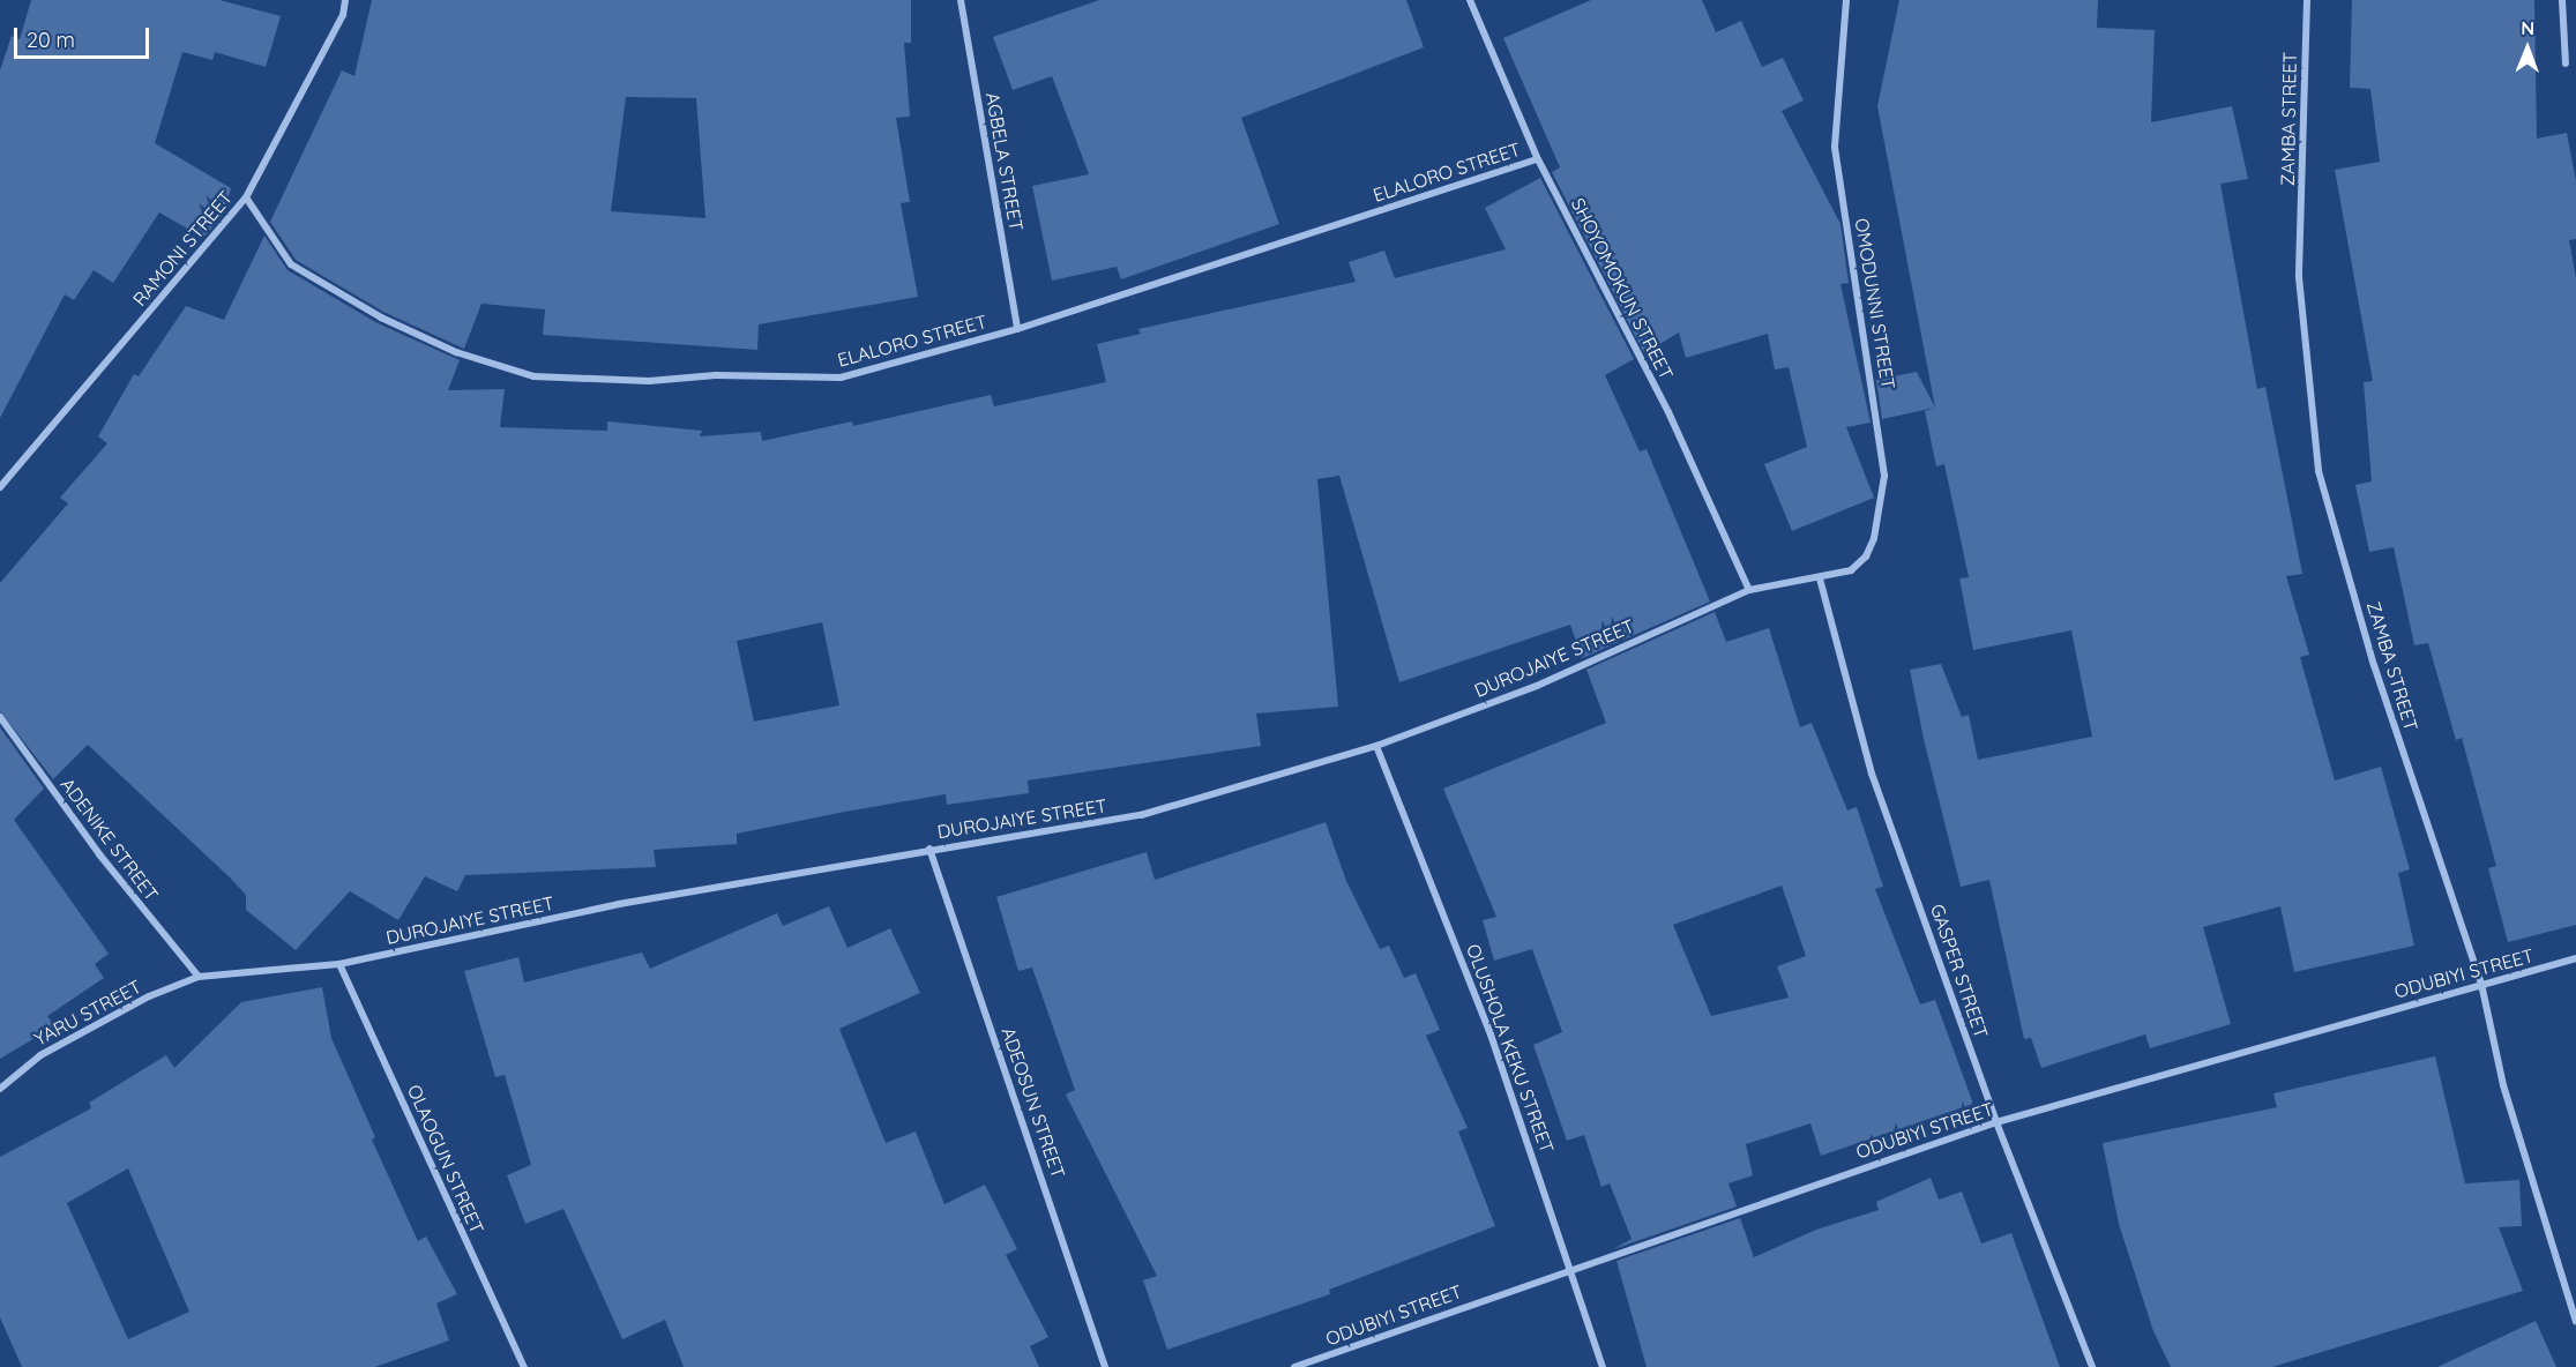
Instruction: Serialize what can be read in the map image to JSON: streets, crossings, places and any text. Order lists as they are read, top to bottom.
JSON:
{
  "streets": {
    "street": [
      "ZAMBA STREET",
      "AGBELA STREET",
      "ELALORO STREET",
      "RAMONI STREET",
      "SHOYOMOKUN STREET",
      "OMODUNNI STREET",
      "DUROJAIYE STREET",
      "ADENIKE STREET",
      "GASPER STREET",
      "ODUBIYI STREET",
      "YARU STREET",
      "OLUSHOLA KEKU STREET",
      "ADEOSUN STREET",
      "OLAOGUN STREET"
    ]
  },
  "crossings": [
    ["ZAMBA STREET", "ODUBIYI STREET"],
    ["AGBELA STREET", "ELALORO STREET"],
    ["ELALORO STREET", "RAMONI STREET"],
    ["ELALORO STREET", "SHOYOMOKUN STREET"],
    ["SHOYOMOKUN STREET", "DUROJAIYE STREET"],
    ["OMODUNNI STREET", "DUROJAIYE STREET"],
    ["OMODUNNI STREET", "GASPER STREET"],
    ["DUROJAIYE STREET", "ADENIKE STREET"],
    ["DUROJAIYE STREET", "GASPER STREET"],
    ["DUROJAIYE STREET", "YARU STREET"],
    ["DUROJAIYE STREET", "OLUSHOLA KEKU STREET"],
    ["DUROJAIYE STREET", "ADEOSUN STREET"],
    ["DUROJAIYE STREET", "OLAOGUN STREET"],
    ["ADENIKE STREET", "YARU STREET"],
    ["GASPER STREET", "ODUBIYI STREET"],
    ["ODUBIYI STREET", "OLUSHOLA KEKU STREET"]
  ],
  "scale_bar": "20 m",
  "north": "top"
}
